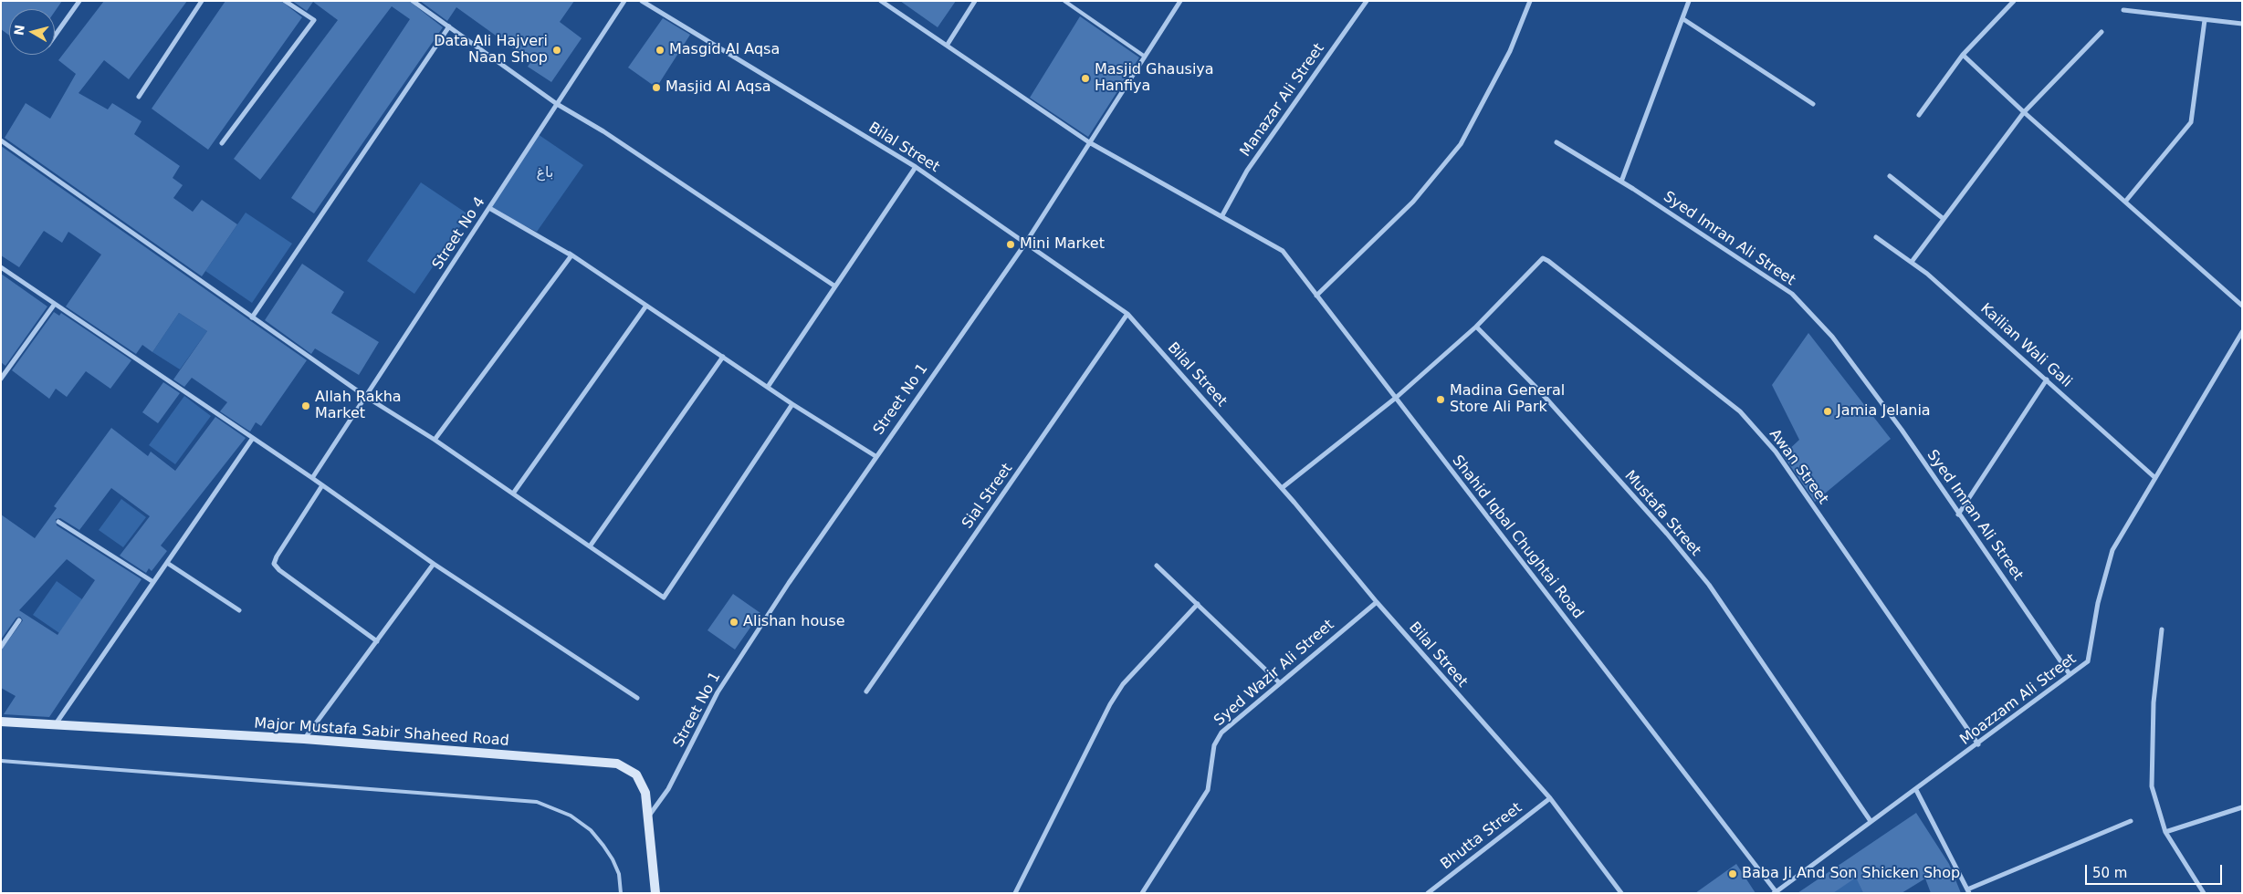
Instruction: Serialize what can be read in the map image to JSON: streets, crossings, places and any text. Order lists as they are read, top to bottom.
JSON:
{
  "streets": {
    "street": [
      "Manazar Ali Street",
      "Bilal Street",
      "Street No 4",
      "Syed Imran Ali Street",
      "Kailian Wali Gali",
      "Street No 1",
      "Awan Street",
      "Sial Street",
      "Mustafa Street",
      "Shahid Iqbal Chughtai Road",
      "Syed Wazir Ali Street",
      "Moazzam Ali Street",
      "Major Mustafa Sabir Shaheed Road",
      "Bhutta Street"
    ]
  },
  "crossings": [
    ["Manazar Ali Street", "Shahid Iqbal Chughtai Road"],
    ["Bilal Street", "Street No 1"],
    ["Bilal Street", "Sial Street"],
    ["Bilal Street", "Syed Wazir Ali Street"],
    ["Bilal Street", "Bhutta Street"],
    ["Syed Imran Ali Street", "Moazzam Ali Street"],
    ["Kailian Wali Gali", "Moazzam Ali Street"],
    ["Street No 1", "Shahid Iqbal Chughtai Road"],
    ["Street No 1", "Major Mustafa Sabir Shaheed Road"],
    ["Awan Street", "Mustafa Street"],
    ["Awan Street", "Moazzam Ali Street"],
    ["Mustafa Street", "Moazzam Ali Street"],
    ["Shahid Iqbal Chughtai Road", "Moazzam Ali Street"]
  ],
  "parks": ["باغ"],
  "places": [
    "Data Ali Hajveri Naan Shop",
    "Masgid Al Aqsa",
    "Masjid Ghausiya Hanfiya",
    "Masjid Al Aqsa",
    "Mini Market",
    "Madina General Store Ali Park",
    "Allah Rakha Market",
    "Jamia Jelania",
    "Alishan house",
    "Baba Ji And Son Shicken Shop"
  ],
  "scale_bar": "50 m",
  "north": "left"
}
